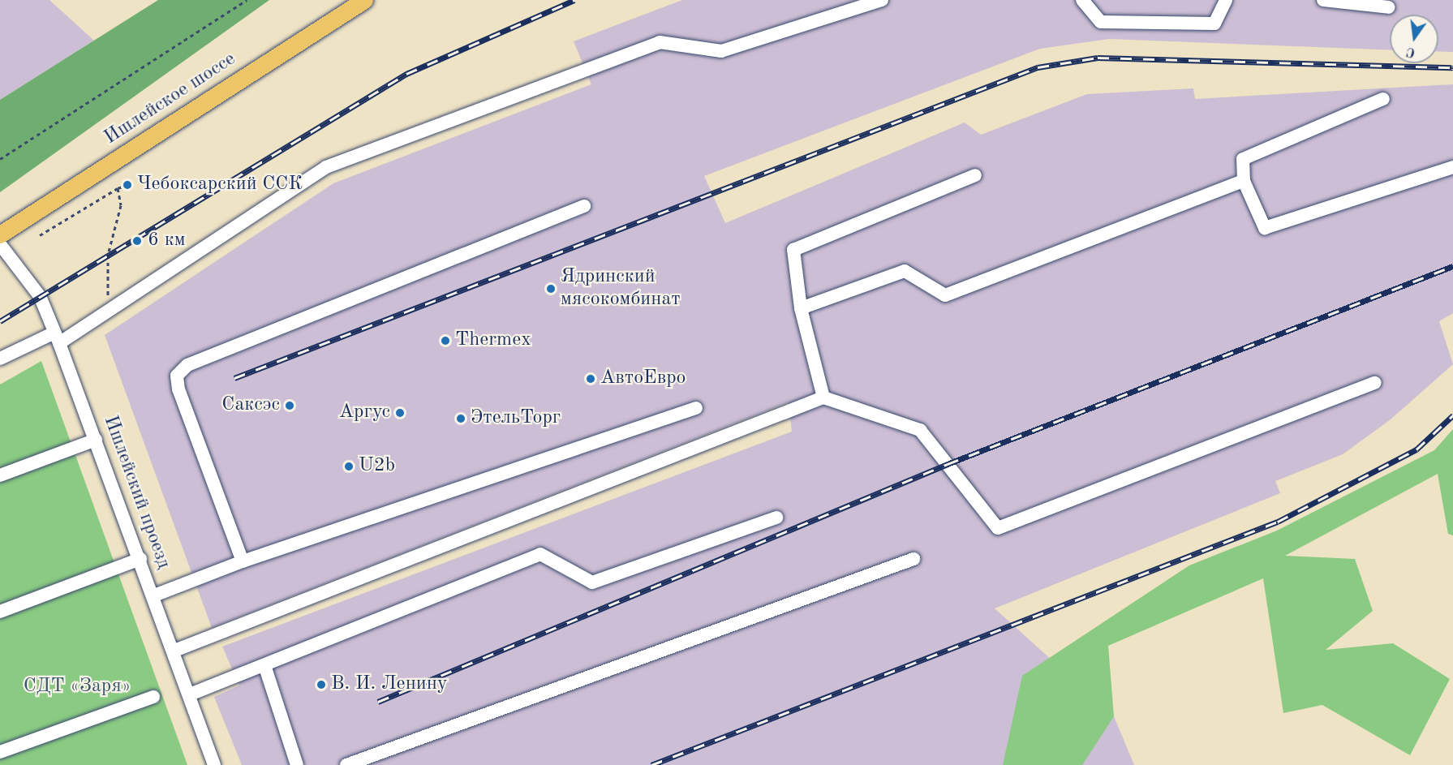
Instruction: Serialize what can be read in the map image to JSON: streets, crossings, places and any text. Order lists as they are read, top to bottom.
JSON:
{
  "streets": {
    "main road": ["Ишлейское шоссе"],
    "street": ["Ишлейский проезд"]
  },
  "parks": ["СДТ «Заря»"],
  "places": [
    "Чебоксарский ССК",
    "6 км",
    "Ядринский мясокомбинат",
    "Thermex",
    "АвтоЕвро",
    "Саксэс",
    "Аргус",
    "ЭтельТорг",
    "U2b",
    "В. И. Ленину"
  ],
  "north": "bottom"
}
